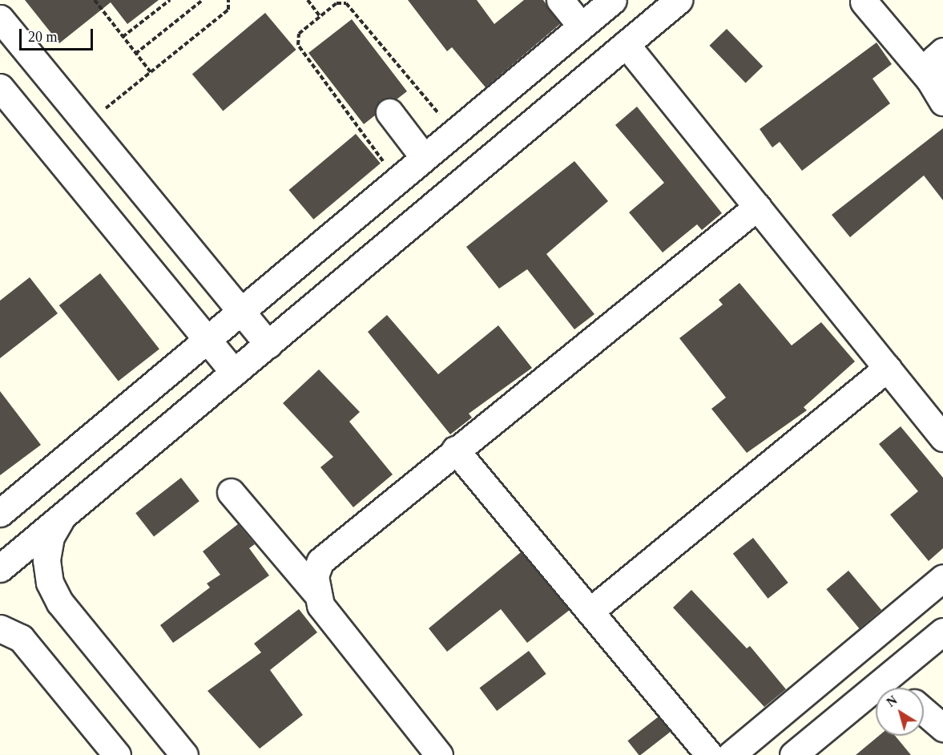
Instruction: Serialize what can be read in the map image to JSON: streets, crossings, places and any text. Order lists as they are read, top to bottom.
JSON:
{
  "scale_bar": "20 m",
  "north": "top left"
}
